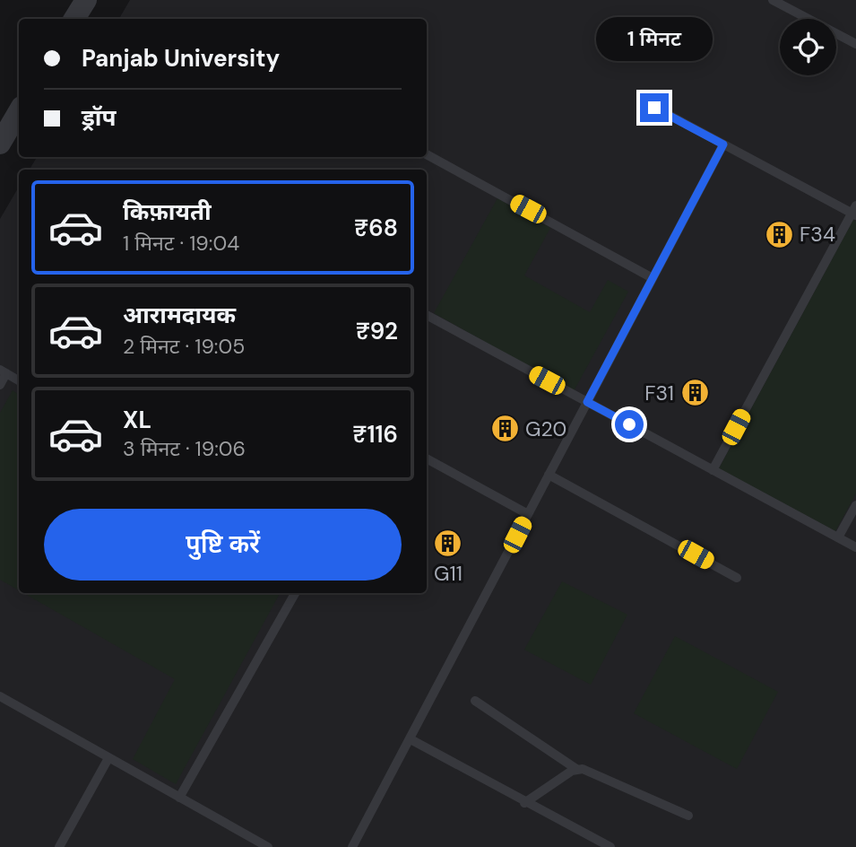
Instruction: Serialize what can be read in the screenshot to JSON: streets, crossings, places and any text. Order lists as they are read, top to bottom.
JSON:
{
  "places": {
    "building": [
      "F34",
      "F31",
      "G20",
      "G11"
    ]
  },
  "page": {
    "bubble": "1 मिनट",
    "banner": ["Panjab University", "ड्रॉप"],
    "list": [
      {
        "name": "किफ़ायती",
        "note": "1 मिनट · 19:04",
        "value": "₹68"
      },
      {
        "name": "आरामदायक",
        "note": "2 मिनट · 19:05",
        "value": "₹92"
      },
      {
        "name": "XL",
        "note": "3 मिनट · 19:06",
        "value": "₹116"
      }
    ],
    "buttons": "पुष्टि करें"
  }
}
